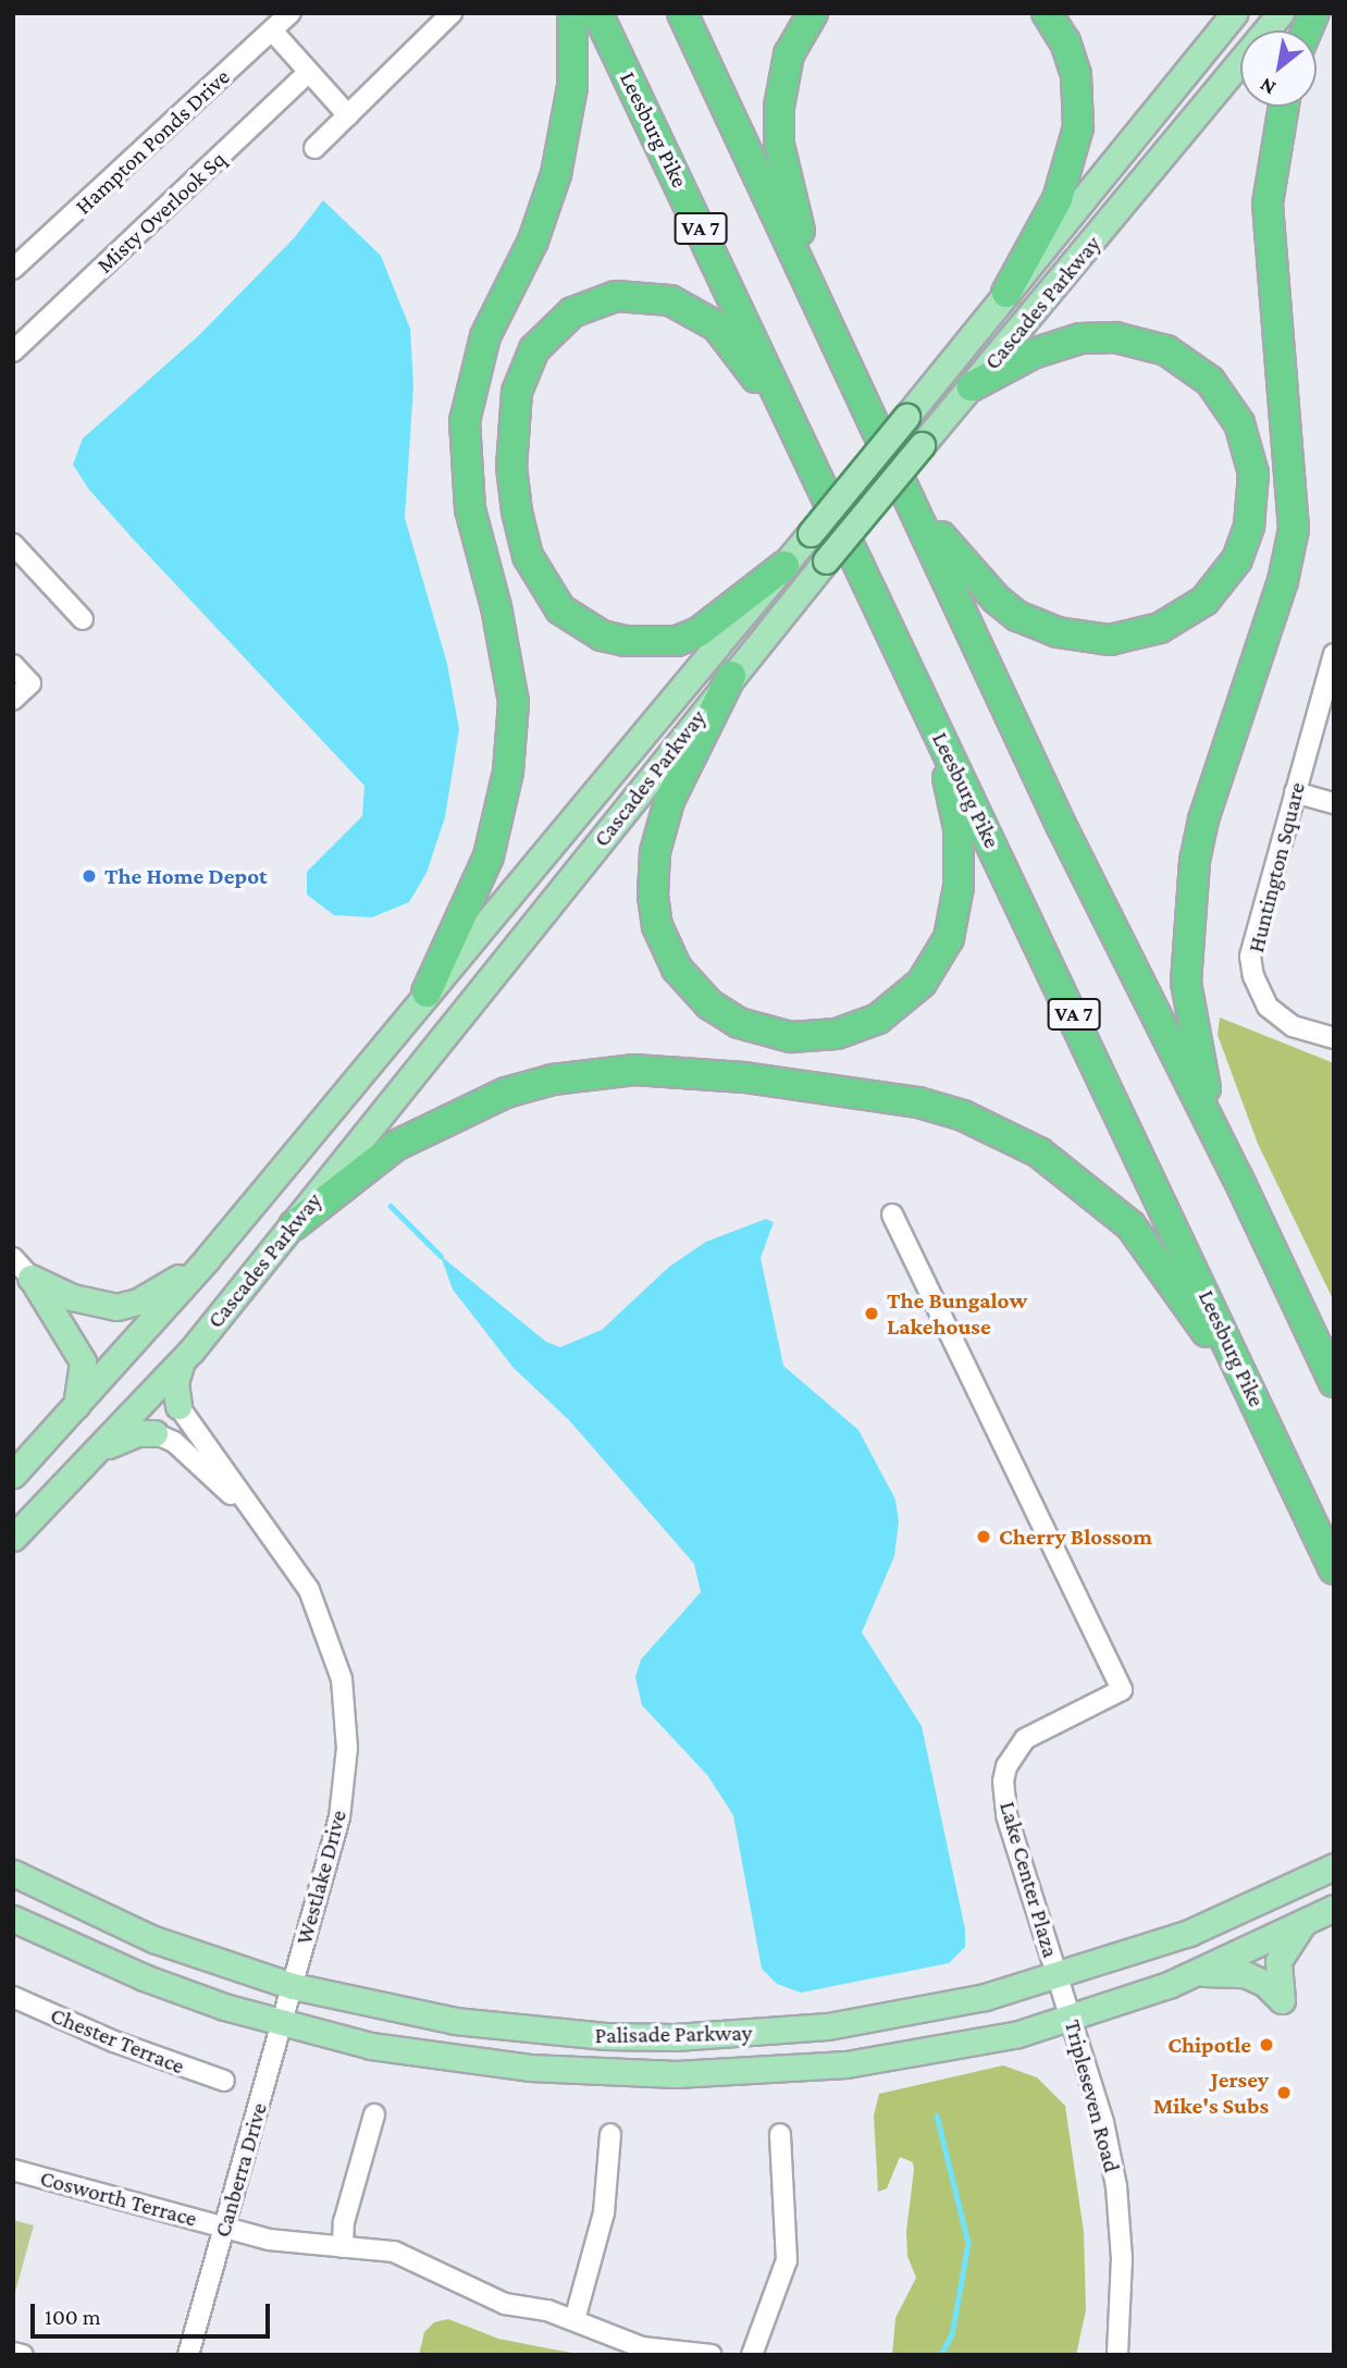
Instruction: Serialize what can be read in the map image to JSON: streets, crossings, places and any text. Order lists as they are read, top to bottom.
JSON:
{
  "streets": {
    "highway": ["Leesburg Pike", "VA 7"],
    "main road": ["Cascades Parkway", "Palisade Parkway"],
    "street": [
      "Hampton Ponds Drive",
      "Misty Overlook Sq",
      "Huntington Square",
      "Westlake Drive",
      "Lake Center Plaza",
      "Chester Terrace",
      "Tripleseven Road",
      "Canberra Drive",
      "Cosworth Terrace"
    ]
  },
  "crossings": [
    ["Westlake Drive", "Palisade Parkway"],
    ["Westlake Drive", "Canberra Drive"],
    ["Lake Center Plaza", "Palisade Parkway"],
    ["Lake Center Plaza", "Tripleseven Road"],
    ["Palisade Parkway", "Tripleseven Road"],
    ["Palisade Parkway", "Canberra Drive"],
    ["Canberra Drive", "Cosworth Terrace"]
  ],
  "places": [
    "The Home Depot",
    "The Bungalow Lakehouse",
    "Cherry Blossom",
    "Chipotle",
    "Jersey Mike's Subs"
  ],
  "scale_bar": "100 m",
  "north": "bottom left"
}
